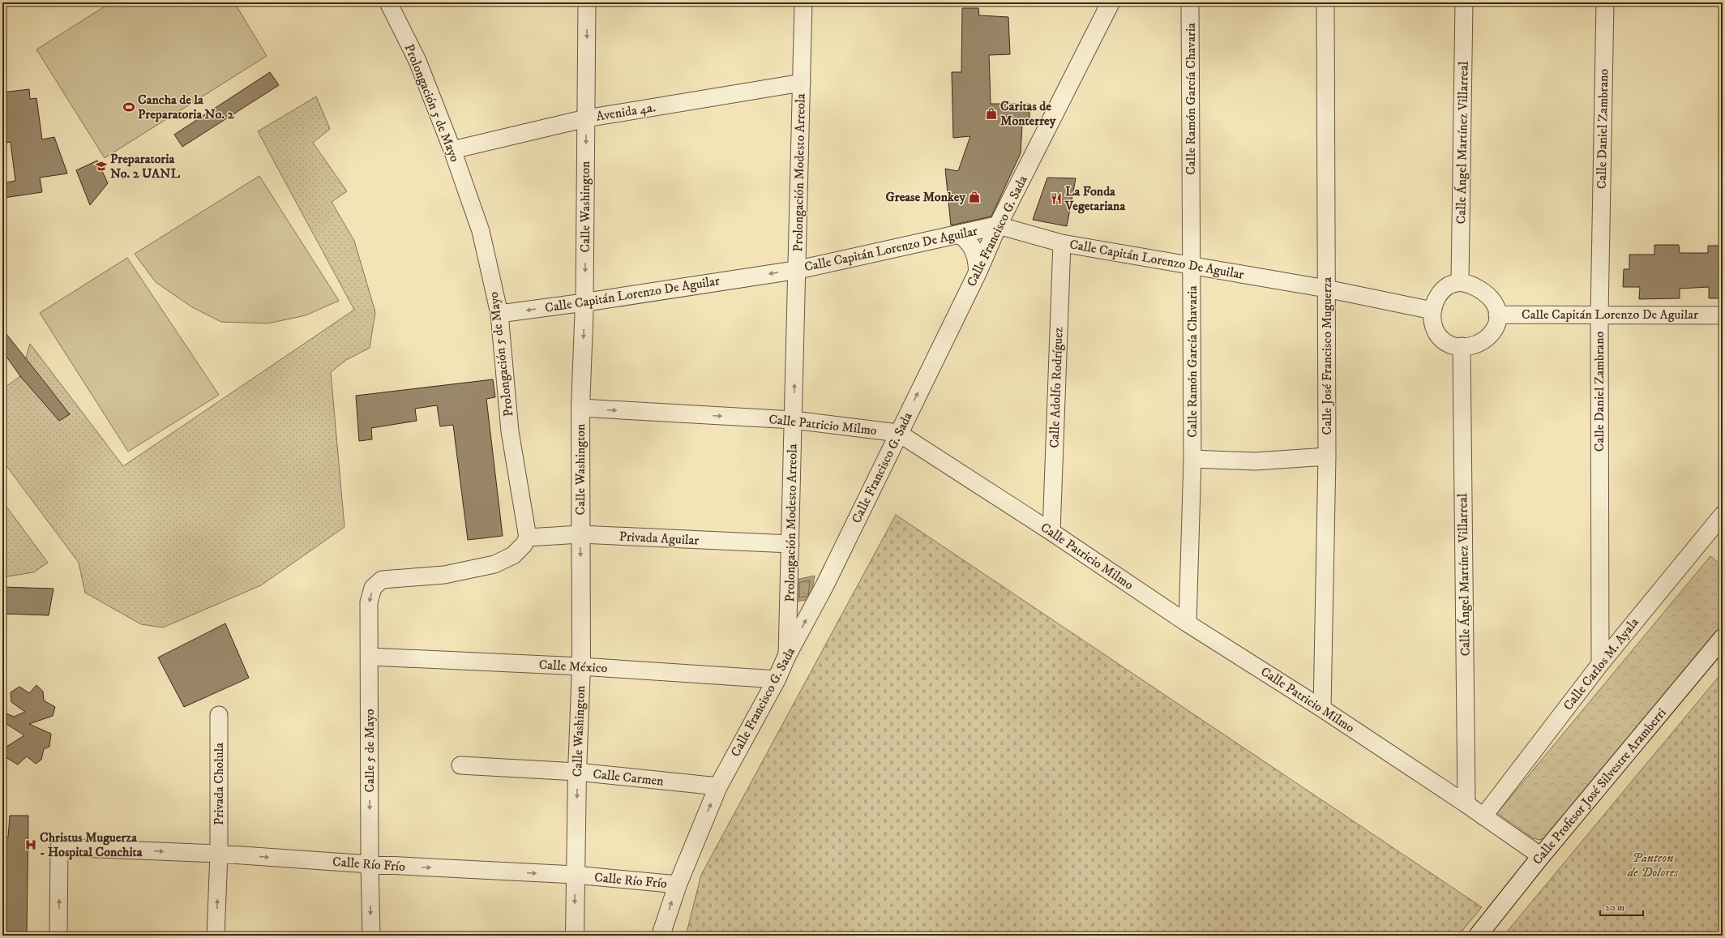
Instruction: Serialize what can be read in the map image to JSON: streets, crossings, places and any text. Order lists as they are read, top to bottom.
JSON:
{
  "streets": {
    "street": [
      "Calle Ramón García Chavaria",
      "Prolongación 5 de Mayo",
      "Avenida 4a.",
      "Calle Daniel Zambrano",
      "Calle Ángel Martínez Villarreal",
      "Prolongación Modesto Arreola",
      "Calle Washington",
      "Calle Francisco G. Sada",
      "Calle Capitán Lorenzo De Aguilar",
      "Calle José Francisco Muguerza",
      "Calle Adolfo Rodríguez",
      "Calle Patricio Milmo",
      "Privada Aguilar",
      "Calle Carlos M. Ayala",
      "Calle México",
      "Calle 5 de Mayo",
      "Calle Carmen",
      "Privada Cholula",
      "Calle Profesor José Silvestre Aramberri",
      "Calle Río Frío"
    ]
  },
  "crossings": [
    ["Calle Ramón García Chavaria", "Calle Capitán Lorenzo De Aguilar"],
    ["Calle Ramón García Chavaria", "Calle Patricio Milmo"],
    ["Prolongación 5 de Mayo", "Avenida 4a."],
    ["Prolongación 5 de Mayo", "Calle Capitán Lorenzo De Aguilar"],
    ["Prolongación 5 de Mayo", "Privada Aguilar"],
    ["Prolongación 5 de Mayo", "Calle 5 de Mayo"],
    ["Avenida 4a.", "Prolongación Modesto Arreola"],
    ["Avenida 4a.", "Calle Washington"],
    ["Calle Daniel Zambrano", "Calle Capitán Lorenzo De Aguilar"],
    ["Calle Daniel Zambrano", "Calle Carlos M. Ayala"],
    ["Calle Ángel Martínez Villarreal", "Calle Capitán Lorenzo De Aguilar"],
    ["Calle Ángel Martínez Villarreal", "Calle Patricio Milmo"],
    ["Prolongación Modesto Arreola", "Calle Francisco G. Sada"],
    ["Prolongación Modesto Arreola", "Calle Capitán Lorenzo De Aguilar"],
    ["Prolongación Modesto Arreola", "Calle Patricio Milmo"],
    ["Prolongación Modesto Arreola", "Privada Aguilar"],
    ["Calle Washington", "Calle Capitán Lorenzo De Aguilar"],
    ["Calle Washington", "Calle Patricio Milmo"],
    ["Calle Washington", "Privada Aguilar"],
    ["Calle Washington", "Calle México"],
    ["Calle Washington", "Calle Carmen"],
    ["Calle Washington", "Calle Río Frío"],
    ["Calle Francisco G. Sada", "Calle Capitán Lorenzo De Aguilar"],
    ["Calle Francisco G. Sada", "Calle Patricio Milmo"],
    ["Calle Francisco G. Sada", "Calle México"],
    ["Calle Francisco G. Sada", "Calle Carmen"],
    ["Calle Francisco G. Sada", "Calle Río Frío"],
    ["Calle Capitán Lorenzo De Aguilar", "Calle José Francisco Muguerza"],
    ["Calle Capitán Lorenzo De Aguilar", "Calle Adolfo Rodríguez"],
    ["Calle José Francisco Muguerza", "Calle Patricio Milmo"],
    ["Calle Adolfo Rodríguez", "Calle Patricio Milmo"],
    ["Calle Patricio Milmo", "Calle Carlos M. Ayala"],
    ["Calle Patricio Milmo", "Calle Profesor José Silvestre Aramberri"],
    ["Privada Aguilar", "Calle 5 de Mayo"],
    ["Calle México", "Calle 5 de Mayo"],
    ["Calle 5 de Mayo", "Calle Río Frío"],
    ["Privada Cholula", "Calle Río Frío"]
  ],
  "one_way": [
    "Calle Washington",
    "Calle Francisco G. Sada",
    "Calle 5 de Mayo",
    "Privada Cholula",
    "Calle Río Frío"
  ],
  "parks": ["Panteon de Dolores"],
  "places": {
    "sports": ["Cancha de la Preparatoria No. 2"],
    "shop": ["Caritas de Monterrey", "Grease Monkey"],
    "school or university": ["Preparatoria No. 2 UANL"],
    "restaurant": ["La Fonda Vegetariana"],
    "hospital": ["Christus Muguerza - Hospital Conchita"]
  },
  "scale_bar": "20 m"
}
